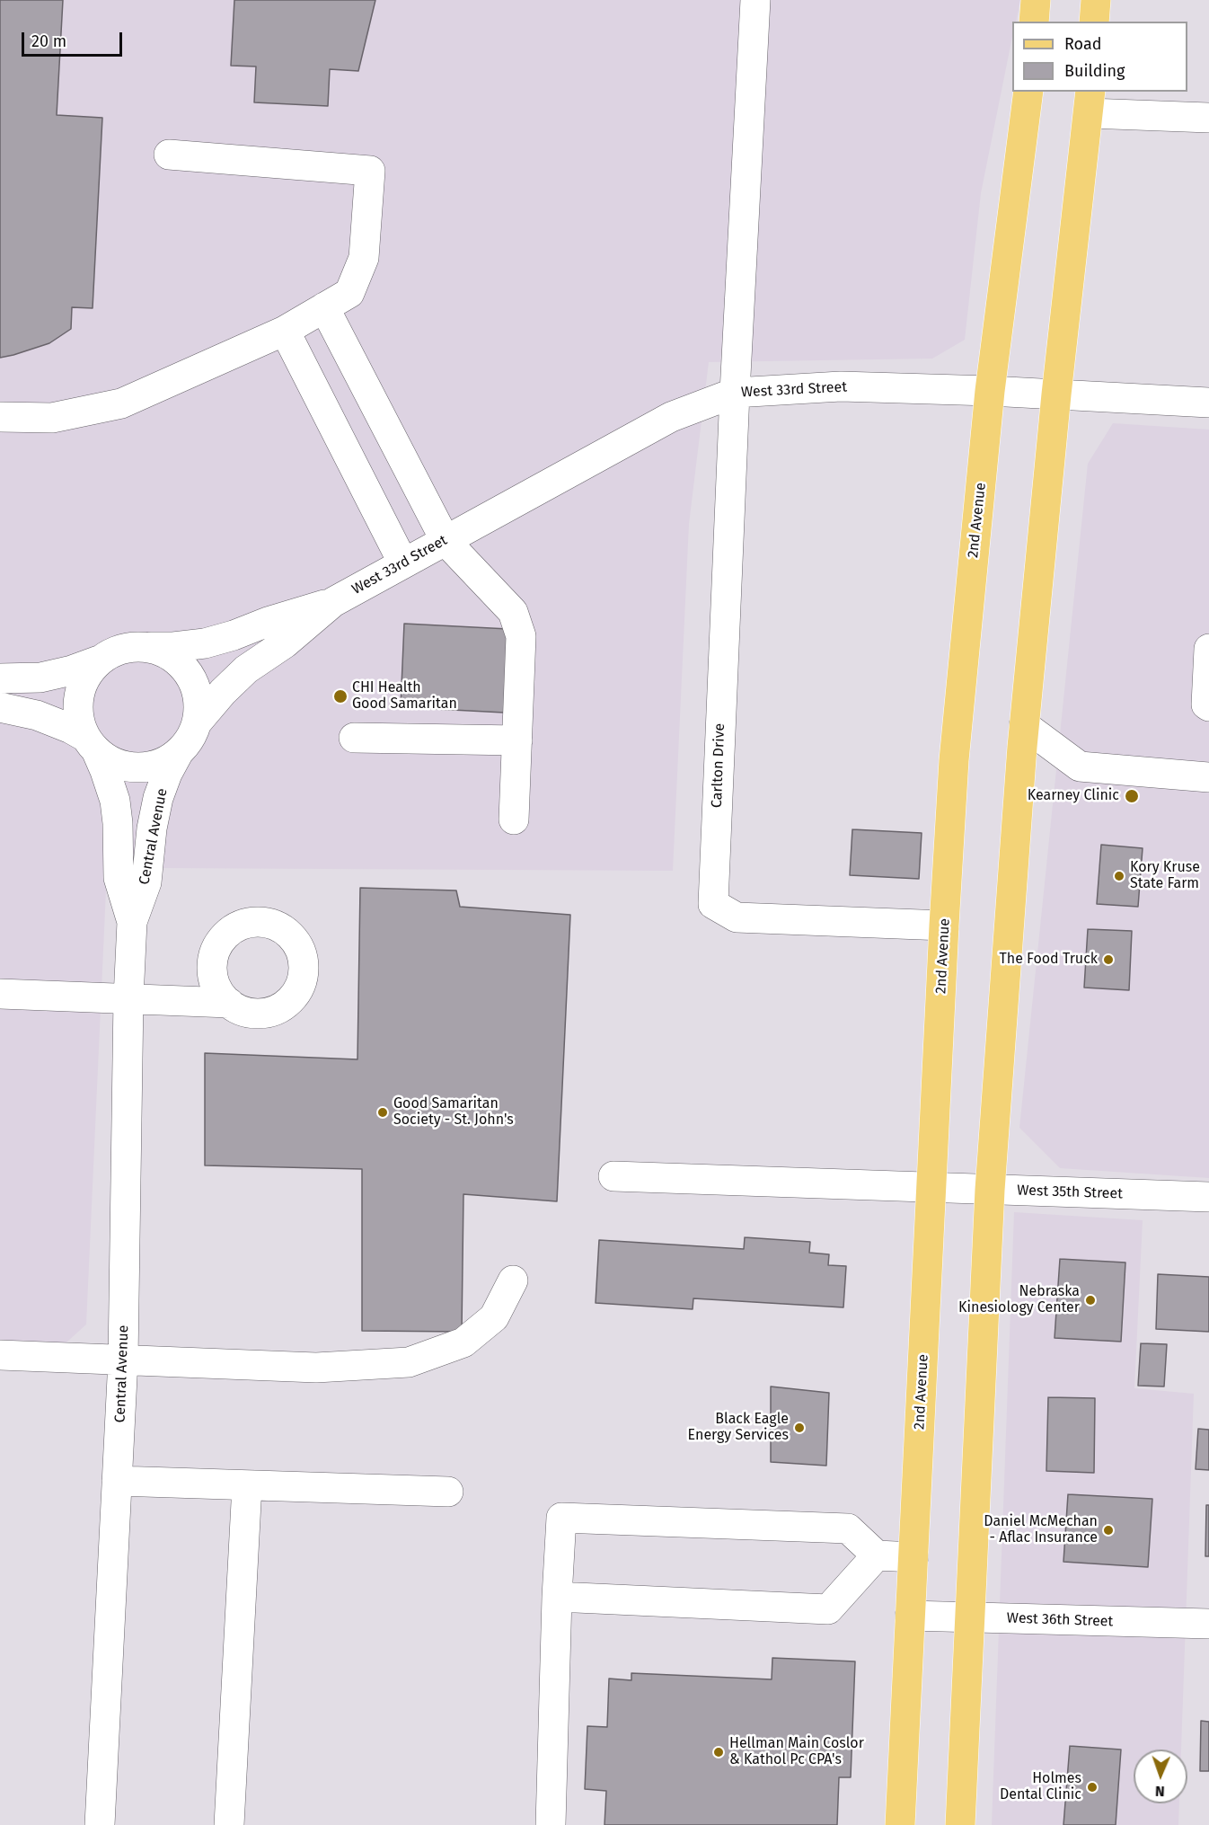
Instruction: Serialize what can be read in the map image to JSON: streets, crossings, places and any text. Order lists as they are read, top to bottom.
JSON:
{
  "streets": {
    "main road": ["2nd Avenue"],
    "street": [
      "West 33rd Street",
      "Carlton Drive",
      "Central Avenue",
      "West 35th Street",
      "West 36th Street"
    ]
  },
  "crossings": [
    ["West 33rd Street", "2nd Avenue"],
    ["West 33rd Street", "Carlton Drive"],
    ["West 33rd Street", "Central Avenue"],
    ["2nd Avenue", "Carlton Drive"],
    ["2nd Avenue", "West 35th Street"],
    ["2nd Avenue", "West 36th Street"]
  ],
  "places": [
    "CHI Health Good Samaritan",
    "Kearney Clinic",
    "Kory Kruse State Farm",
    "The Food Truck",
    "Good Samaritan Society - St. John's",
    "Nebraska Kinesiology Center",
    "Black Eagle Energy Services",
    "Daniel McMechan - Aflac Insurance",
    "Hellman Main Coslor & Kathol Pc CPA's",
    "Holmes Dental Clinic"
  ],
  "legend": ["Road", "Building"],
  "scale_bar": "20 m",
  "north": "bottom"
}
